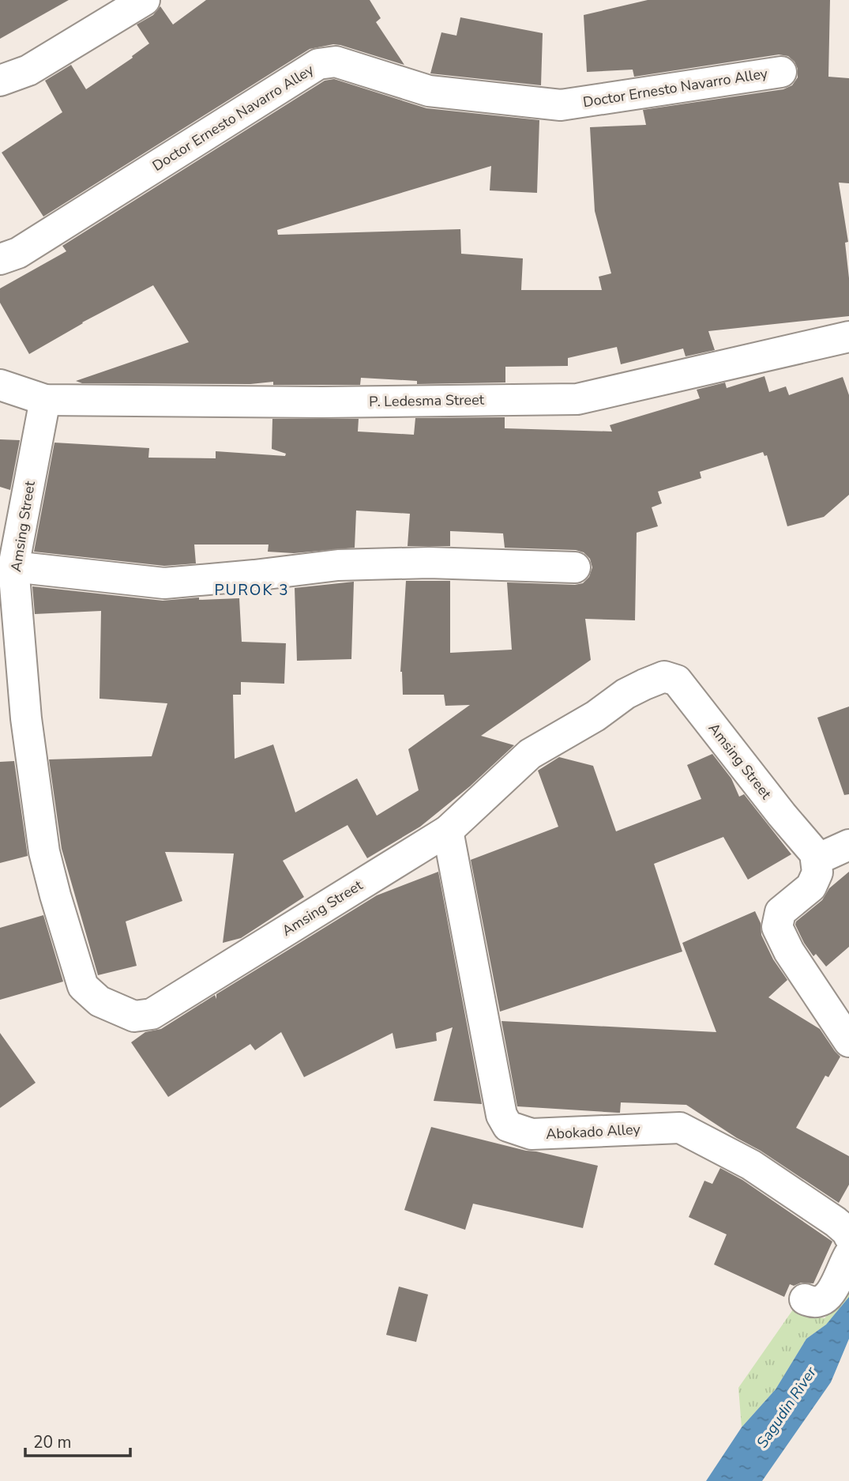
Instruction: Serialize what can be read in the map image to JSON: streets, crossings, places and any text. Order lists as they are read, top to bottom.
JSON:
{
  "streets": {
    "street": [
      "Doctor Ernesto Navarro Alley",
      "P. Ledesma Street",
      "Amsing Street",
      "Abokado Alley"
    ]
  },
  "crossings": [
    ["P. Ledesma Street", "Amsing Street"],
    ["Amsing Street", "Abokado Alley"]
  ],
  "districts": ["PUROK 3"],
  "water": ["Sagudin River"],
  "scale_bar": "20 m"
}
